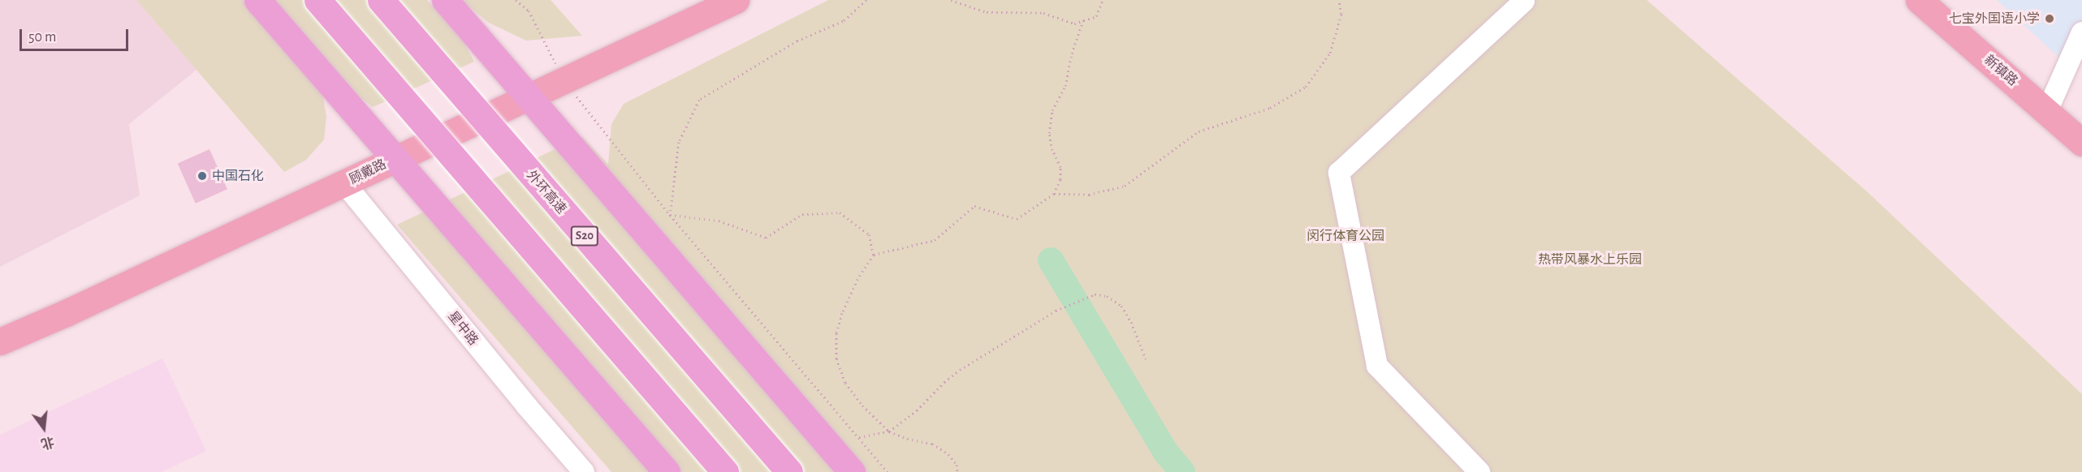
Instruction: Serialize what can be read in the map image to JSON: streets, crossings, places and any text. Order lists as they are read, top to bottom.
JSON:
{
  "streets": {
    "highway": ["外环高速", "S20"],
    "main road": ["新镇路", "顾戴路"],
    "street": ["星中路"]
  },
  "crossings": [
    ["顾戴路", "星中路"]
  ],
  "parks": ["闵行体育公园", "热带风暴水上乐园"],
  "places": ["七宝外国语小学", "中国石化"],
  "scale_bar": "50 m",
  "north": "bottom"
}
